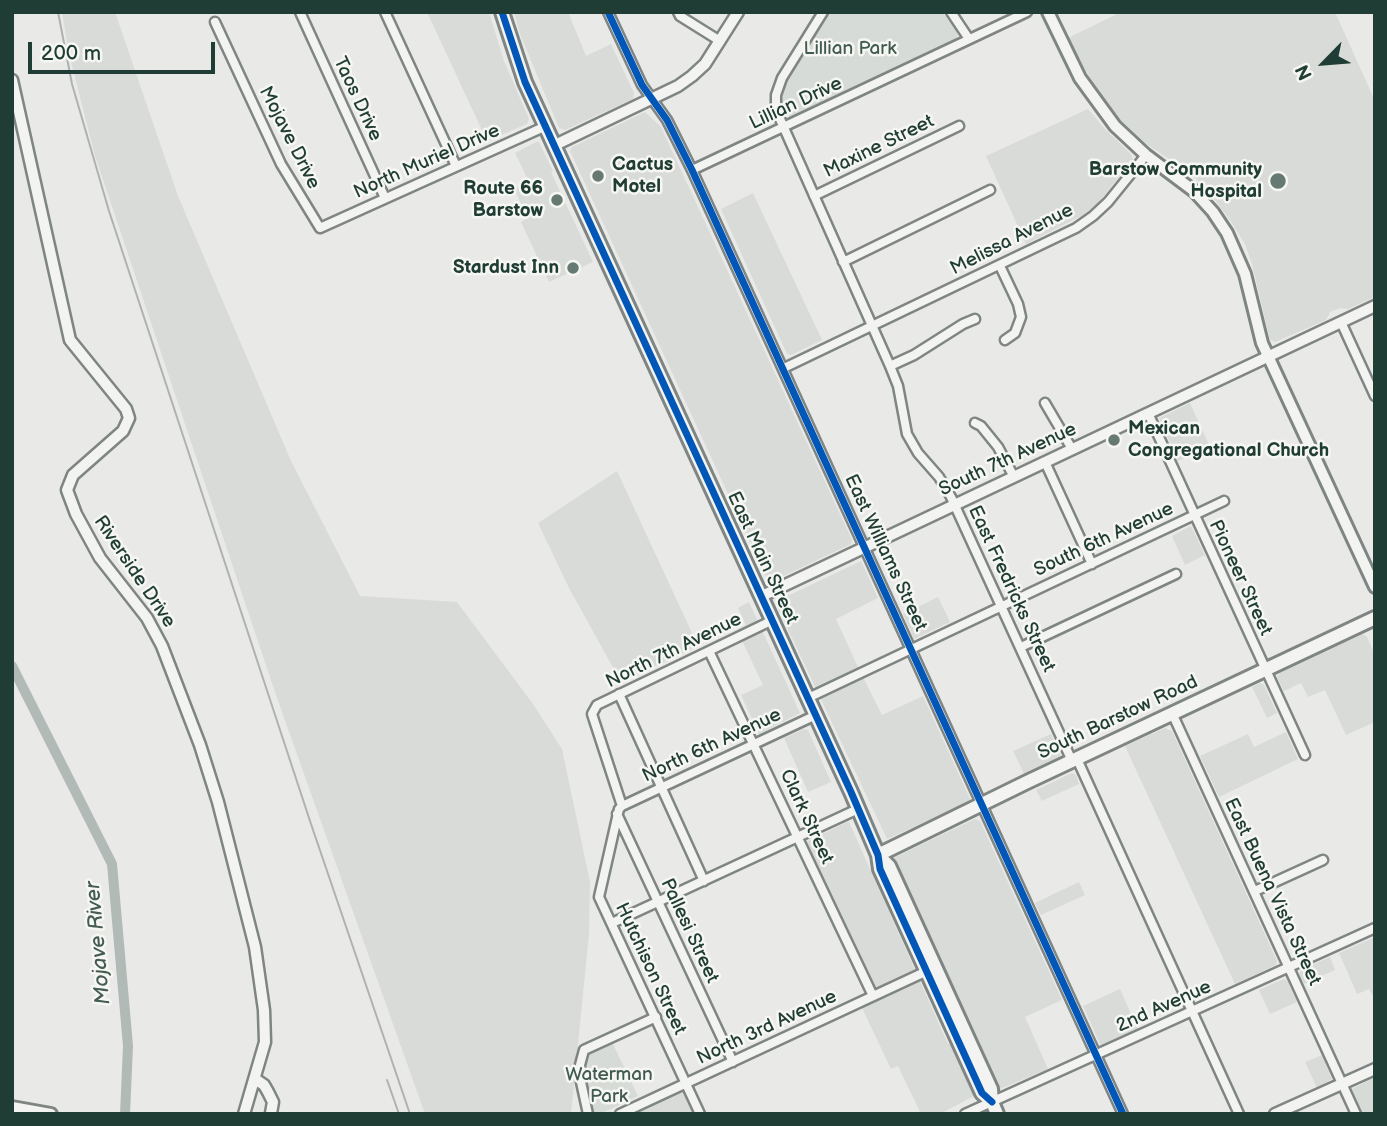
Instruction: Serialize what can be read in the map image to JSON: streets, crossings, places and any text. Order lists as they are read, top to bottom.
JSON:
{
  "streets": {
    "main road": ["East Main Street", "South Barstow Road"],
    "street": [
      "Taos Drive",
      "Lillian Drive",
      "Mojave Drive",
      "Maxine Street",
      "North Muriel Drive",
      "Melissa Avenue",
      "South 7th Avenue",
      "South 6th Avenue",
      "East Williams Street",
      "Riverside Drive",
      "Pioneer Street",
      "East Fredricks Street",
      "North 7th Avenue",
      "North 6th Avenue",
      "Clark Street",
      "East Buena Vista Street",
      "Pallesi Street",
      "Hutchison Street",
      "2nd Avenue",
      "North 3rd Avenue"
    ]
  },
  "crossings": [
    ["Taos Drive", "North Muriel Drive"],
    ["Lillian Drive", "East Williams Street"],
    ["Lillian Drive", "East Fredricks Street"],
    ["Mojave Drive", "North Muriel Drive"],
    ["Maxine Street", "East Fredricks Street"],
    ["North Muriel Drive", "East Main Street"],
    ["Melissa Avenue", "East Williams Street"],
    ["Melissa Avenue", "East Fredricks Street"],
    ["South 7th Avenue", "East Williams Street"],
    ["South 7th Avenue", "East Main Street"],
    ["South 7th Avenue", "Pioneer Street"],
    ["South 7th Avenue", "East Fredricks Street"],
    ["South 6th Avenue", "East Williams Street"],
    ["South 6th Avenue", "East Main Street"],
    ["South 6th Avenue", "Pioneer Street"],
    ["South 6th Avenue", "East Fredricks Street"],
    ["East Williams Street", "South Barstow Road"],
    ["East Williams Street", "2nd Avenue"],
    ["East Main Street", "North 7th Avenue"],
    ["East Main Street", "South Barstow Road"],
    ["East Main Street", "North 6th Avenue"],
    ["East Main Street", "2nd Avenue"],
    ["East Main Street", "North 3rd Avenue"],
    ["Pioneer Street", "South Barstow Road"],
    ["East Fredricks Street", "South Barstow Road"],
    ["East Fredricks Street", "2nd Avenue"],
    ["North 7th Avenue", "North 6th Avenue"],
    ["North 7th Avenue", "Clark Street"],
    ["North 7th Avenue", "Hutchison Street"],
    ["South Barstow Road", "East Buena Vista Street"],
    ["North 6th Avenue", "Clark Street"],
    ["North 6th Avenue", "Hutchison Street"],
    ["Clark Street", "North 3rd Avenue"],
    ["East Buena Vista Street", "2nd Avenue"],
    ["Pallesi Street", "Hutchison Street"],
    ["Pallesi Street", "North 3rd Avenue"],
    ["Hutchison Street", "North 3rd Avenue"]
  ],
  "water": ["Mojave River"],
  "parks": ["Lillian Park", "Waterman Park"],
  "places": [
    "Cactus Motel",
    "Barstow Community Hospital",
    "Route 66 Barstow",
    "Stardust Inn",
    "Mexican Congregational Church"
  ],
  "scale_bar": "200 m",
  "north": "bottom left"
}
